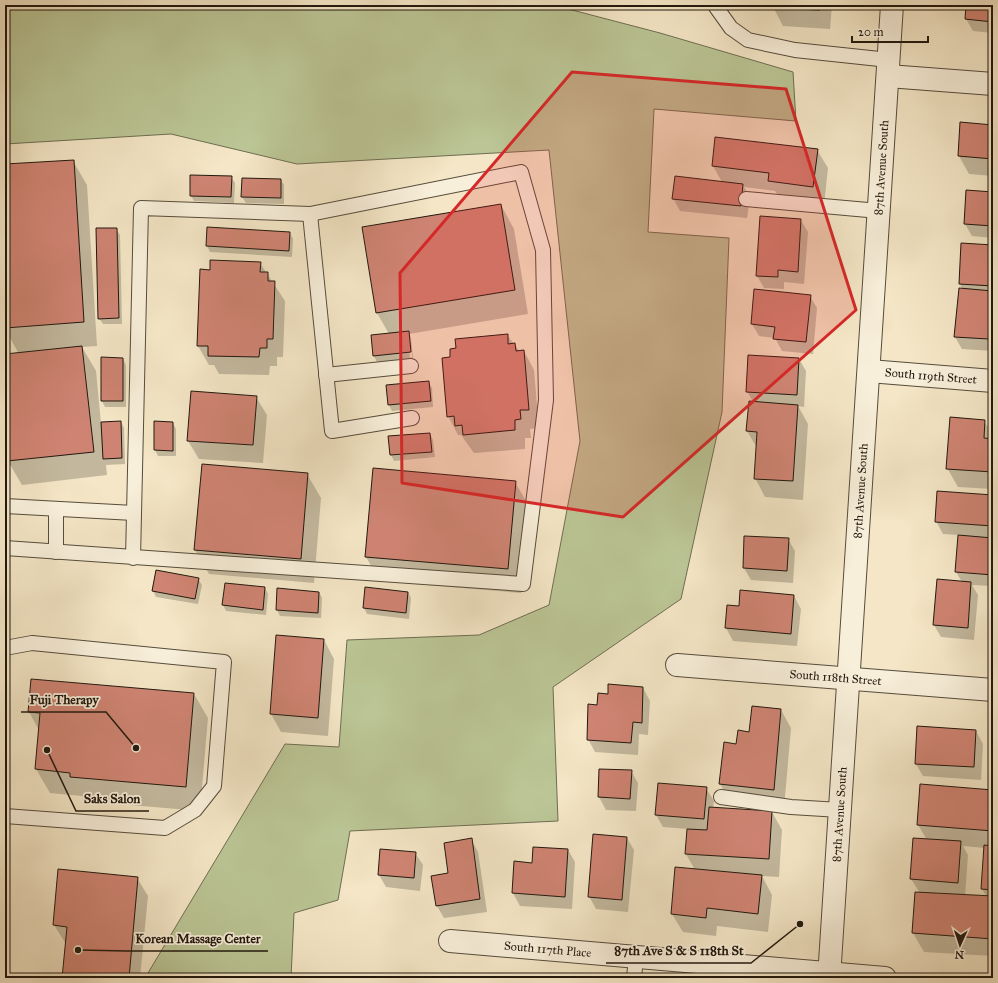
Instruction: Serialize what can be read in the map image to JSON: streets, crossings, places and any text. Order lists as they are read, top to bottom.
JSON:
{
  "streets": {
    "street": [
      "87th Avenue South",
      "South 119th Street",
      "South 118th Street",
      "South 117th Place"
    ]
  },
  "crossings": [
    ["87th Avenue South", "South 119th Street"],
    ["87th Avenue South", "South 118th Street"],
    ["87th Avenue South", "South 117th Place"]
  ],
  "places": [
    "Fuji Therapy",
    "Saks Salon",
    "87th Ave S & S 118th St",
    "Korean Massage Center"
  ],
  "scale_bar": "20 m",
  "north": "bottom"
}
